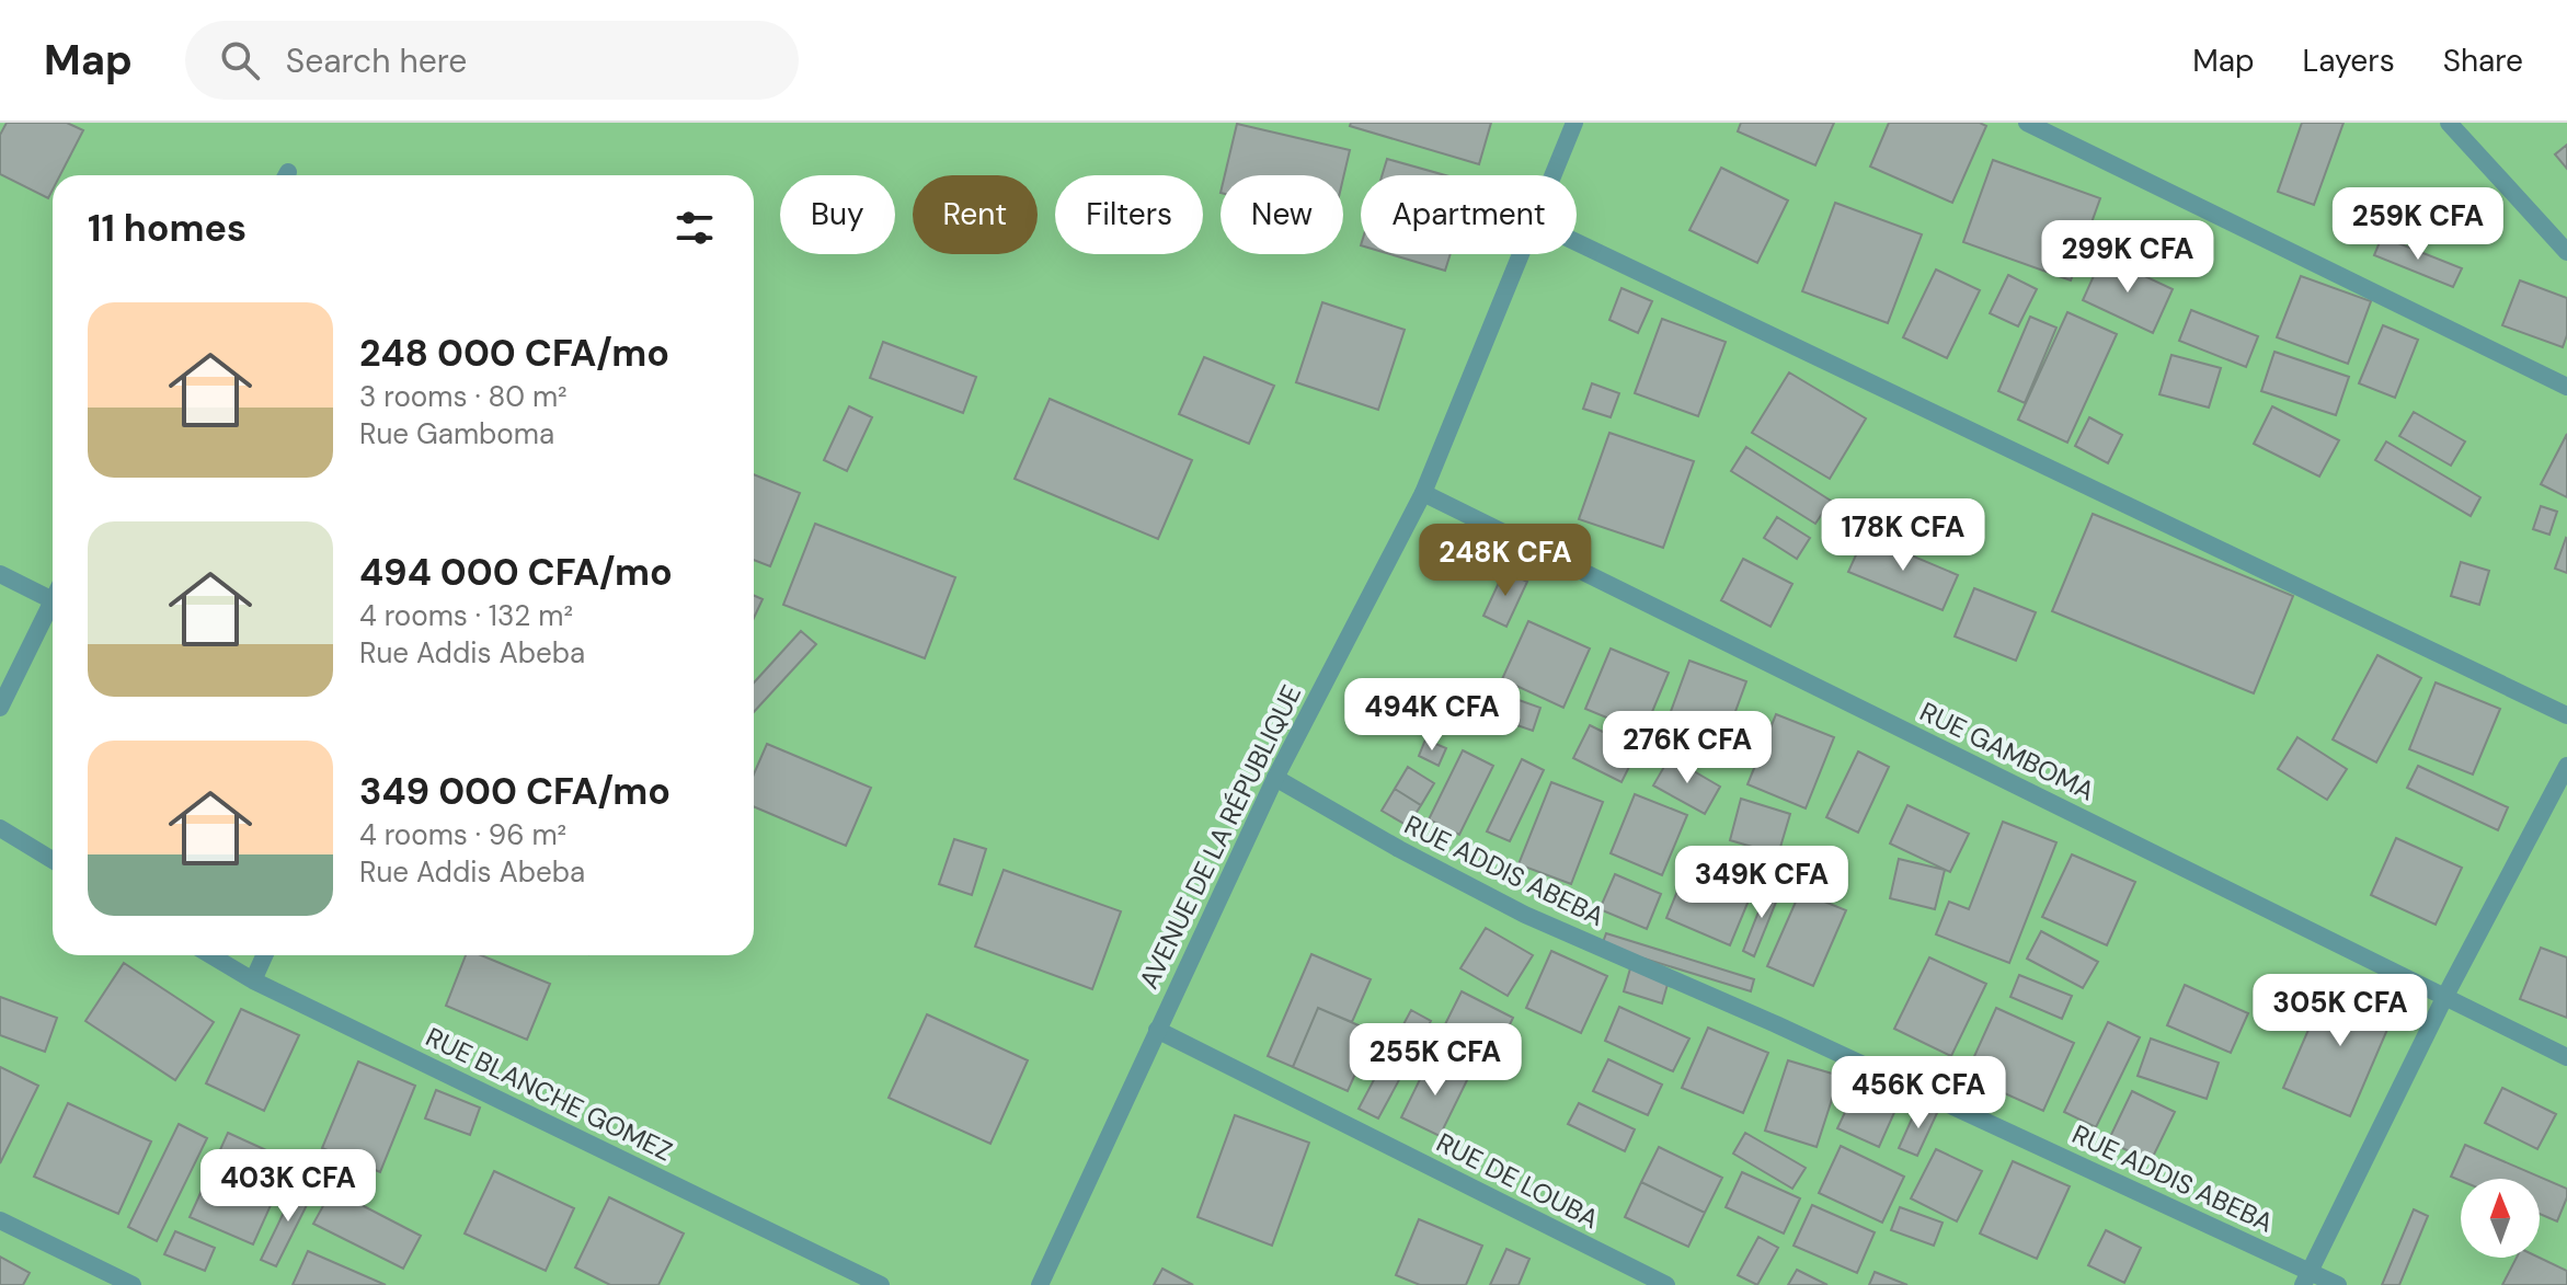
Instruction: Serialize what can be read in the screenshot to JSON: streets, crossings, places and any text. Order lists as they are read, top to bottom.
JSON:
{
  "streets": {
    "street": [
      "RUE GAMBOMA",
      "AVENUE DE LA RÉPUBLIQUE",
      "RUE ADDIS ABEBA",
      "RUE BLANCHE GOMEZ",
      "RUE DE LOUBA"
    ]
  },
  "crossings": [
    ["RUE GAMBOMA", "AVENUE DE LA RÉPUBLIQUE"],
    ["AVENUE DE LA RÉPUBLIQUE", "RUE ADDIS ABEBA"],
    ["AVENUE DE LA RÉPUBLIQUE", "RUE DE LOUBA"]
  ],
  "north": "top",
  "page": {
    "header": "Map",
    "search": "Search here",
    "nav": ["Map", "Layers", "Share"],
    "chip": [
      "Buy",
      "Rent",
      "Filters",
      "New",
      "Apartment"
    ],
    "heading": "11 homes",
    "price": [
      "259K CFA",
      "299K CFA",
      "178K CFA",
      "248K CFA",
      "494K CFA",
      "276K CFA",
      "349K CFA",
      "305K CFA",
      "255K CFA",
      "456K CFA",
      "403K CFA"
    ],
    "list": [
      {
        "name": "248 000 CFA/mo",
        "note": "3 rooms · 80 m² · Rue Gamboma"
      },
      {
        "name": "494 000 CFA/mo",
        "note": "4 rooms · 132 m² · Rue Addis Abeba"
      },
      {
        "name": "349 000 CFA/mo",
        "note": "4 rooms · 96 m² · Rue Addis Abeba"
      }
    ]
  }
}
